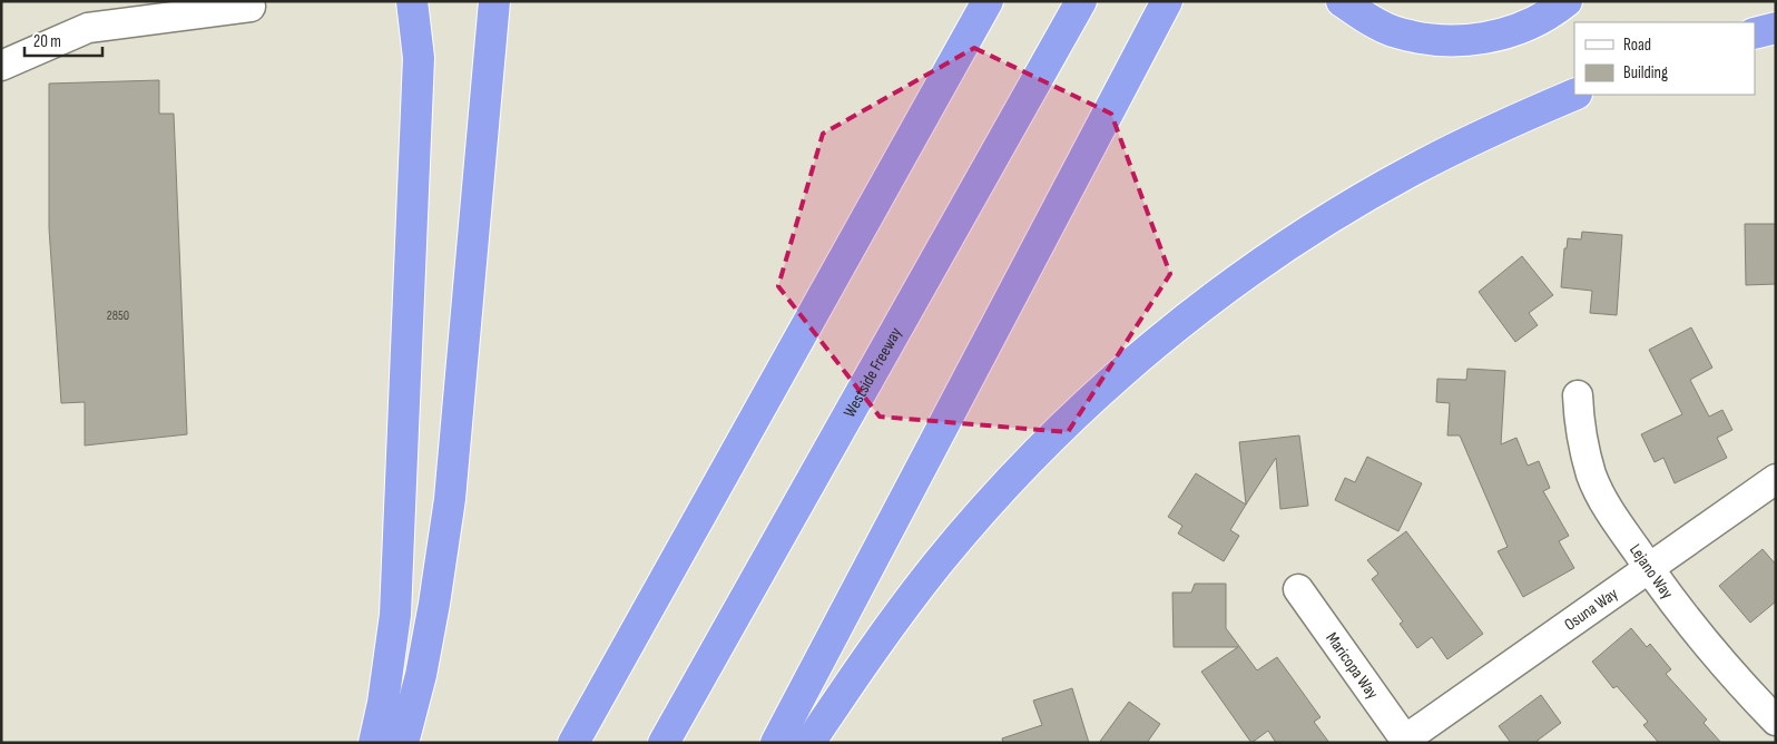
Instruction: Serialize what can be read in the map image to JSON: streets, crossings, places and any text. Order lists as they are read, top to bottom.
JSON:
{
  "streets": {
    "highway": ["Westside Freeway"],
    "street": ["Lejano Way", "Osuna Way", "Maricopa Way"]
  },
  "crossings": [
    ["Lejano Way", "Osuna Way"],
    ["Osuna Way", "Maricopa Way"]
  ],
  "house_numbers": ["2850"],
  "legend": ["Road", "Building"],
  "scale_bar": "20 m"
}
